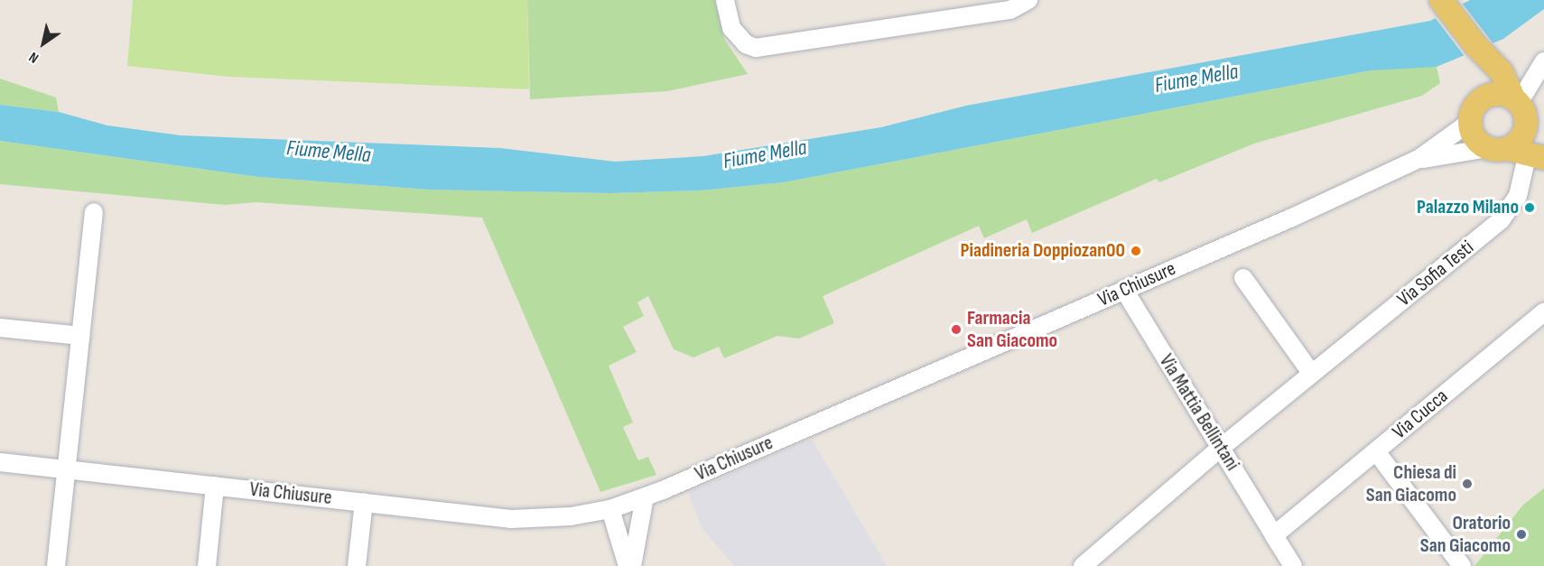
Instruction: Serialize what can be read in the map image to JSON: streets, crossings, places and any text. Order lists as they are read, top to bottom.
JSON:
{
  "streets": {
    "street": [
      "Via Sofia Testi",
      "Via Chiusure",
      "Via Mattia Bellintani",
      "Via Cucca"
    ]
  },
  "crossings": [
    ["Via Sofia Testi", "Via Chiusure"],
    ["Via Sofia Testi", "Via Mattia Bellintani"],
    ["Via Chiusure", "Via Mattia Bellintani"],
    ["Via Mattia Bellintani", "Via Cucca"]
  ],
  "water": ["Fiume Mella"],
  "places": [
    "Palazzo Milano",
    "Piadineria Doppiozan00",
    "Farmacia San Giacomo",
    "Chiesa di San Giacomo",
    "Oratorio San Giacomo"
  ],
  "north": "bottom left"
}
